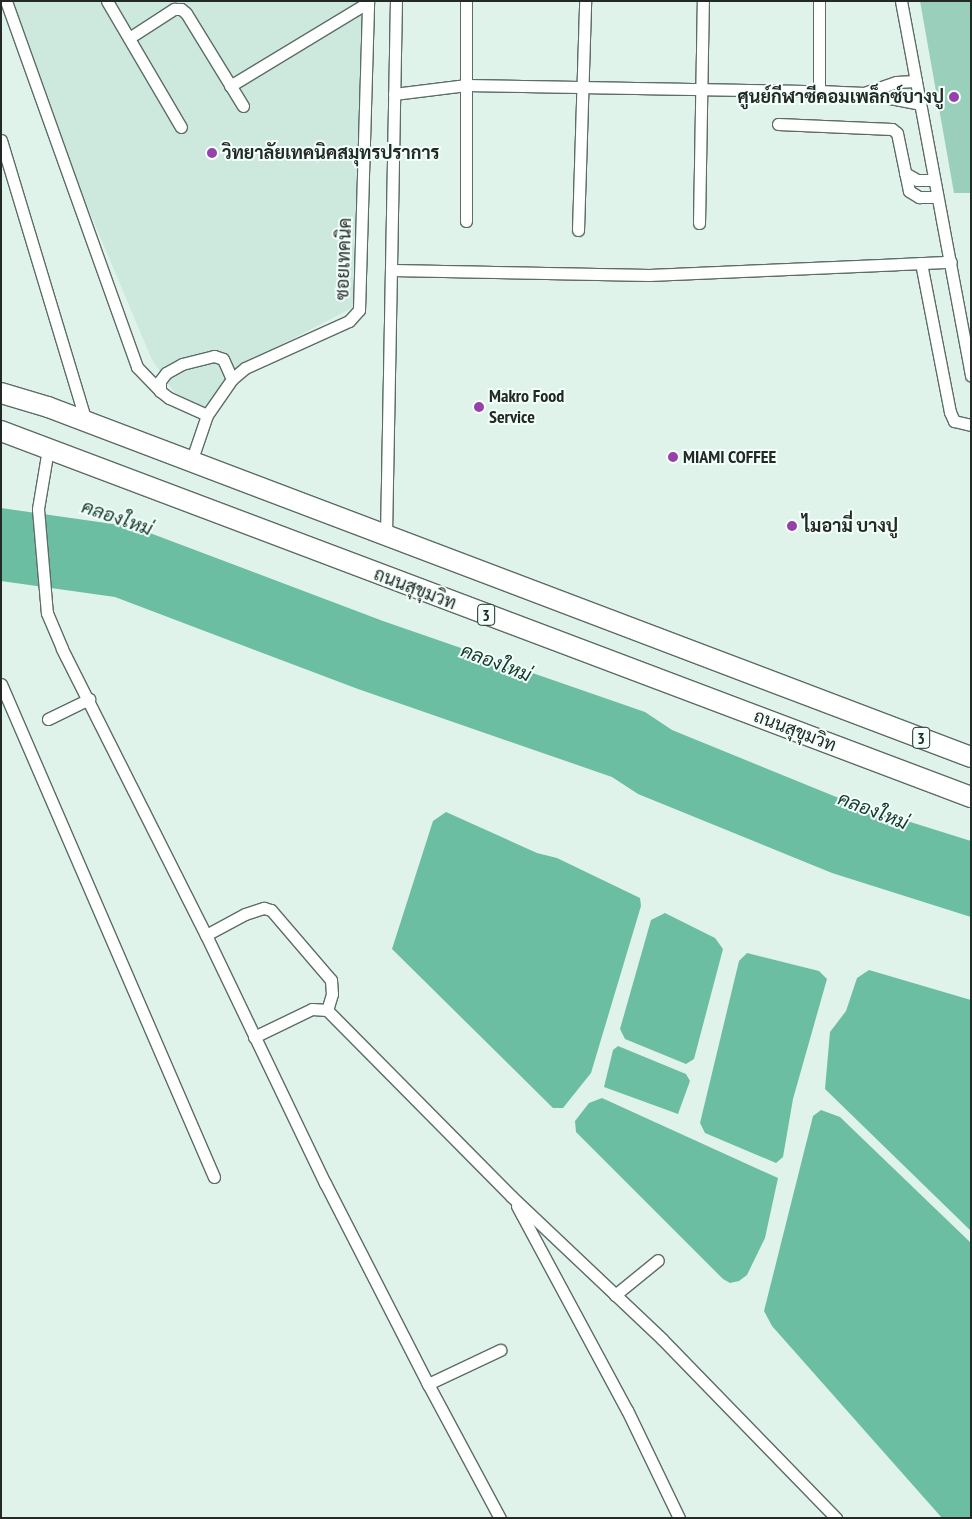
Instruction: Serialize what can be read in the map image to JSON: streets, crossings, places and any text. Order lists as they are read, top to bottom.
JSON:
{
  "streets": {
    "highway": ["ถนนสุขุมวิท", "3"],
    "street": ["ซอยเทคนิค"]
  },
  "crossings": [
    ["ซอยเทคนิค", "3"]
  ],
  "water": ["คลองใหม่"],
  "places": [
    "ศูนย์กีฬาซีคอมเพล็กซ์บางปู",
    "วิทยาลัยเทคนิคสมุทรปราการ",
    "Makro Food Service",
    "MIAMI COFFEE",
    "ไมอามี่ บางปู"
  ]
}
